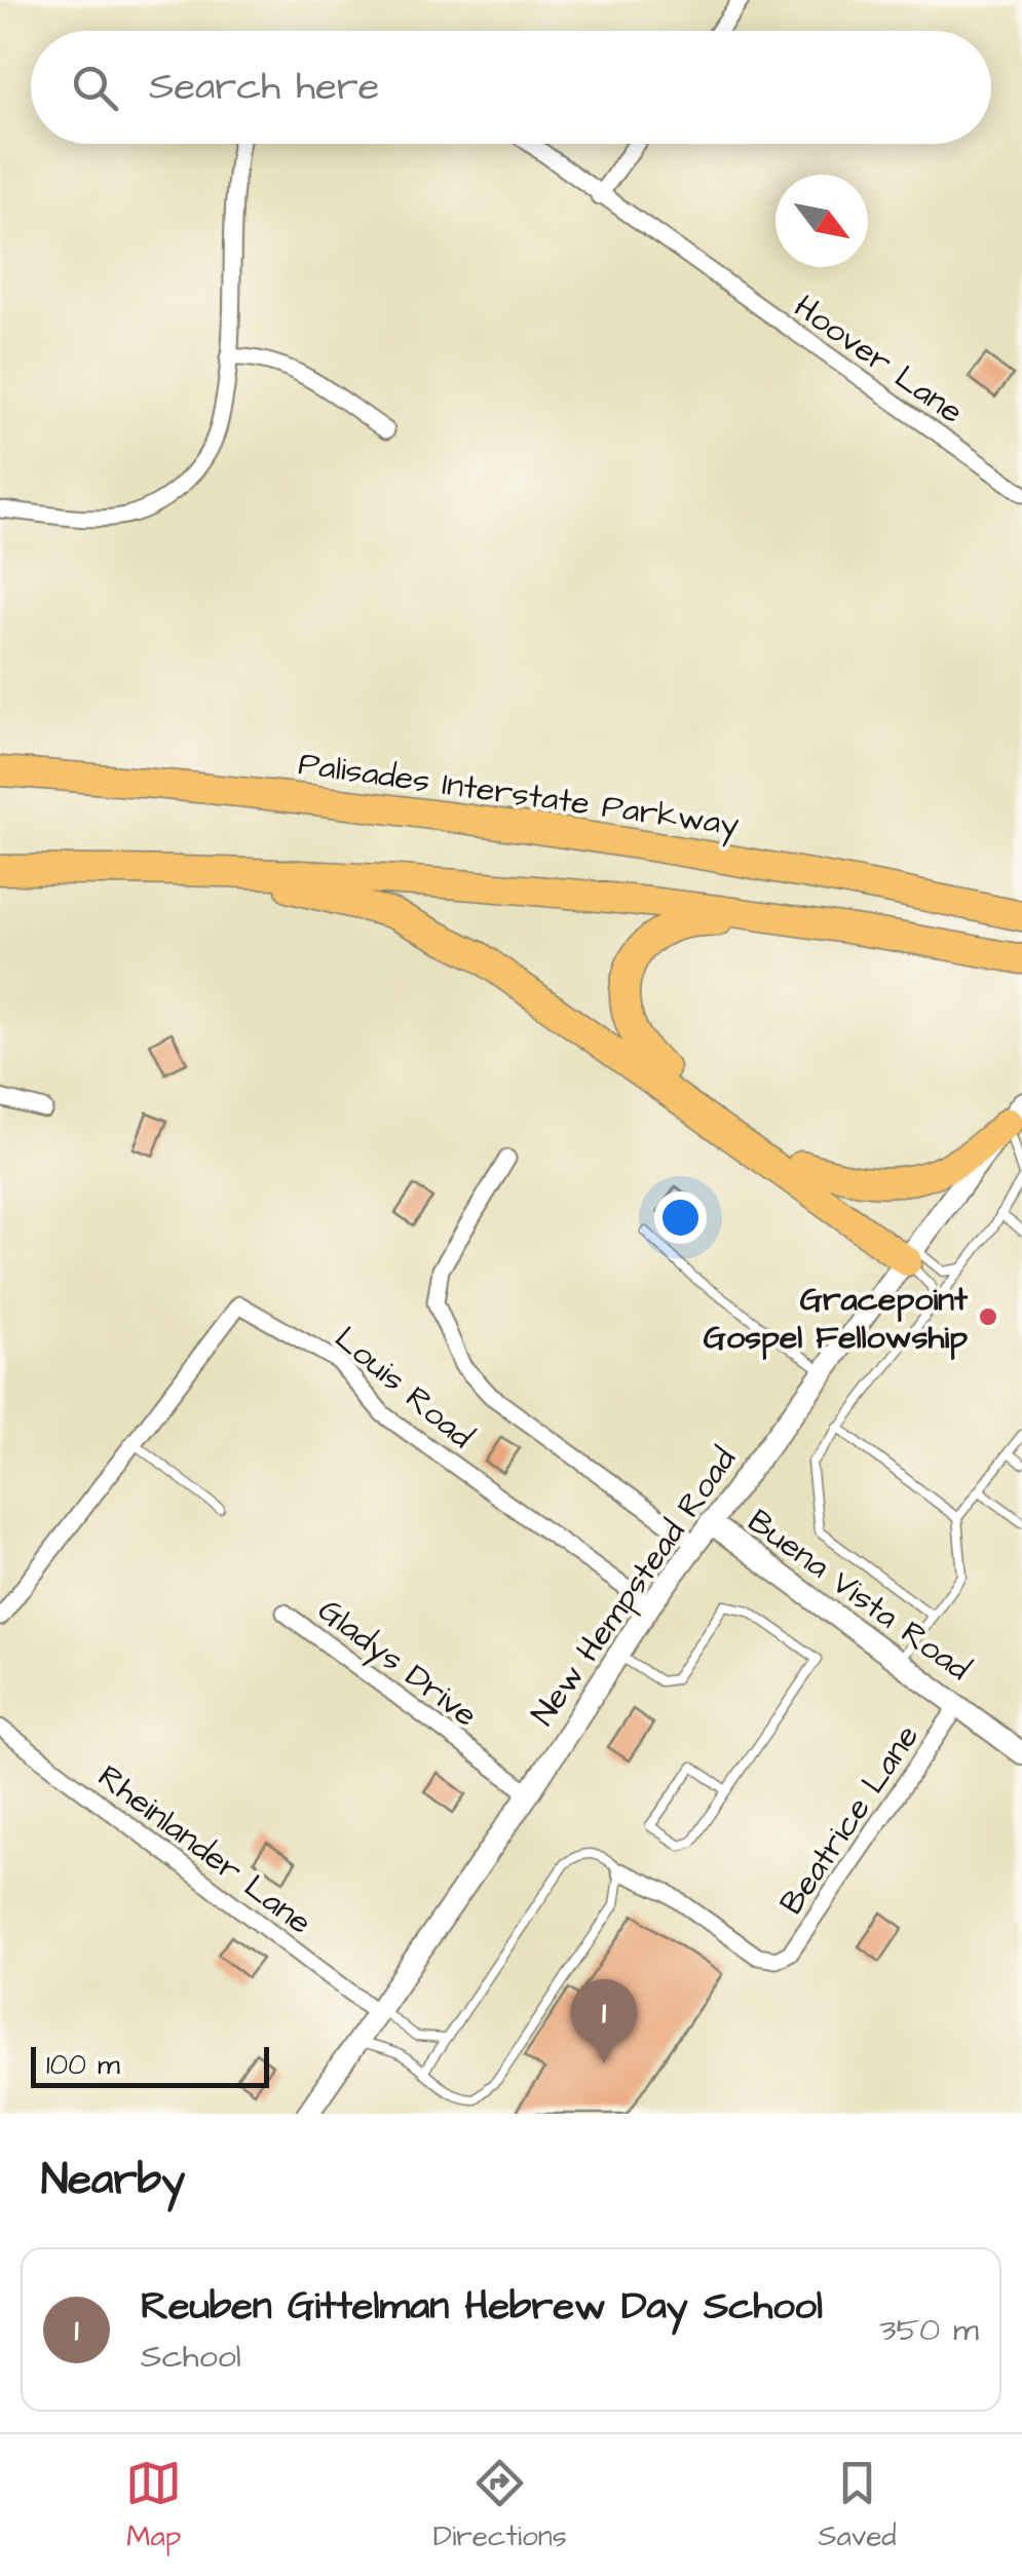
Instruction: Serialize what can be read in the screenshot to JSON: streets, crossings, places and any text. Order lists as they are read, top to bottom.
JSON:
{
  "streets": {
    "highway": ["Palisades Interstate Parkway"],
    "street": [
      "Hoover Lane",
      "Louis Road",
      "New Hempstead Road",
      "Buena Vista Road",
      "Gladys Drive",
      "Beatrice Lane",
      "Rheinlander Lane"
    ]
  },
  "crossings": [
    ["Louis Road", "New Hempstead Road"],
    ["New Hempstead Road", "Buena Vista Road"],
    ["New Hempstead Road", "Gladys Drive"],
    ["New Hempstead Road", "Rheinlander Lane"],
    ["Buena Vista Road", "Beatrice Lane"]
  ],
  "places": ["Gracepoint Gospel Fellowship"],
  "scale_bar": "100 m",
  "north": "bottom right",
  "page": {
    "search": "Search here",
    "pins": "1",
    "scale": "100 m",
    "heading": "Nearby",
    "list": [
      {
        "mark": "1",
        "name": "Reuben Gittelman Hebrew Day School",
        "note": "School",
        "value": "350 m"
      }
    ],
    "nav": ["Map", "Directions", "Saved"]
  }
}
